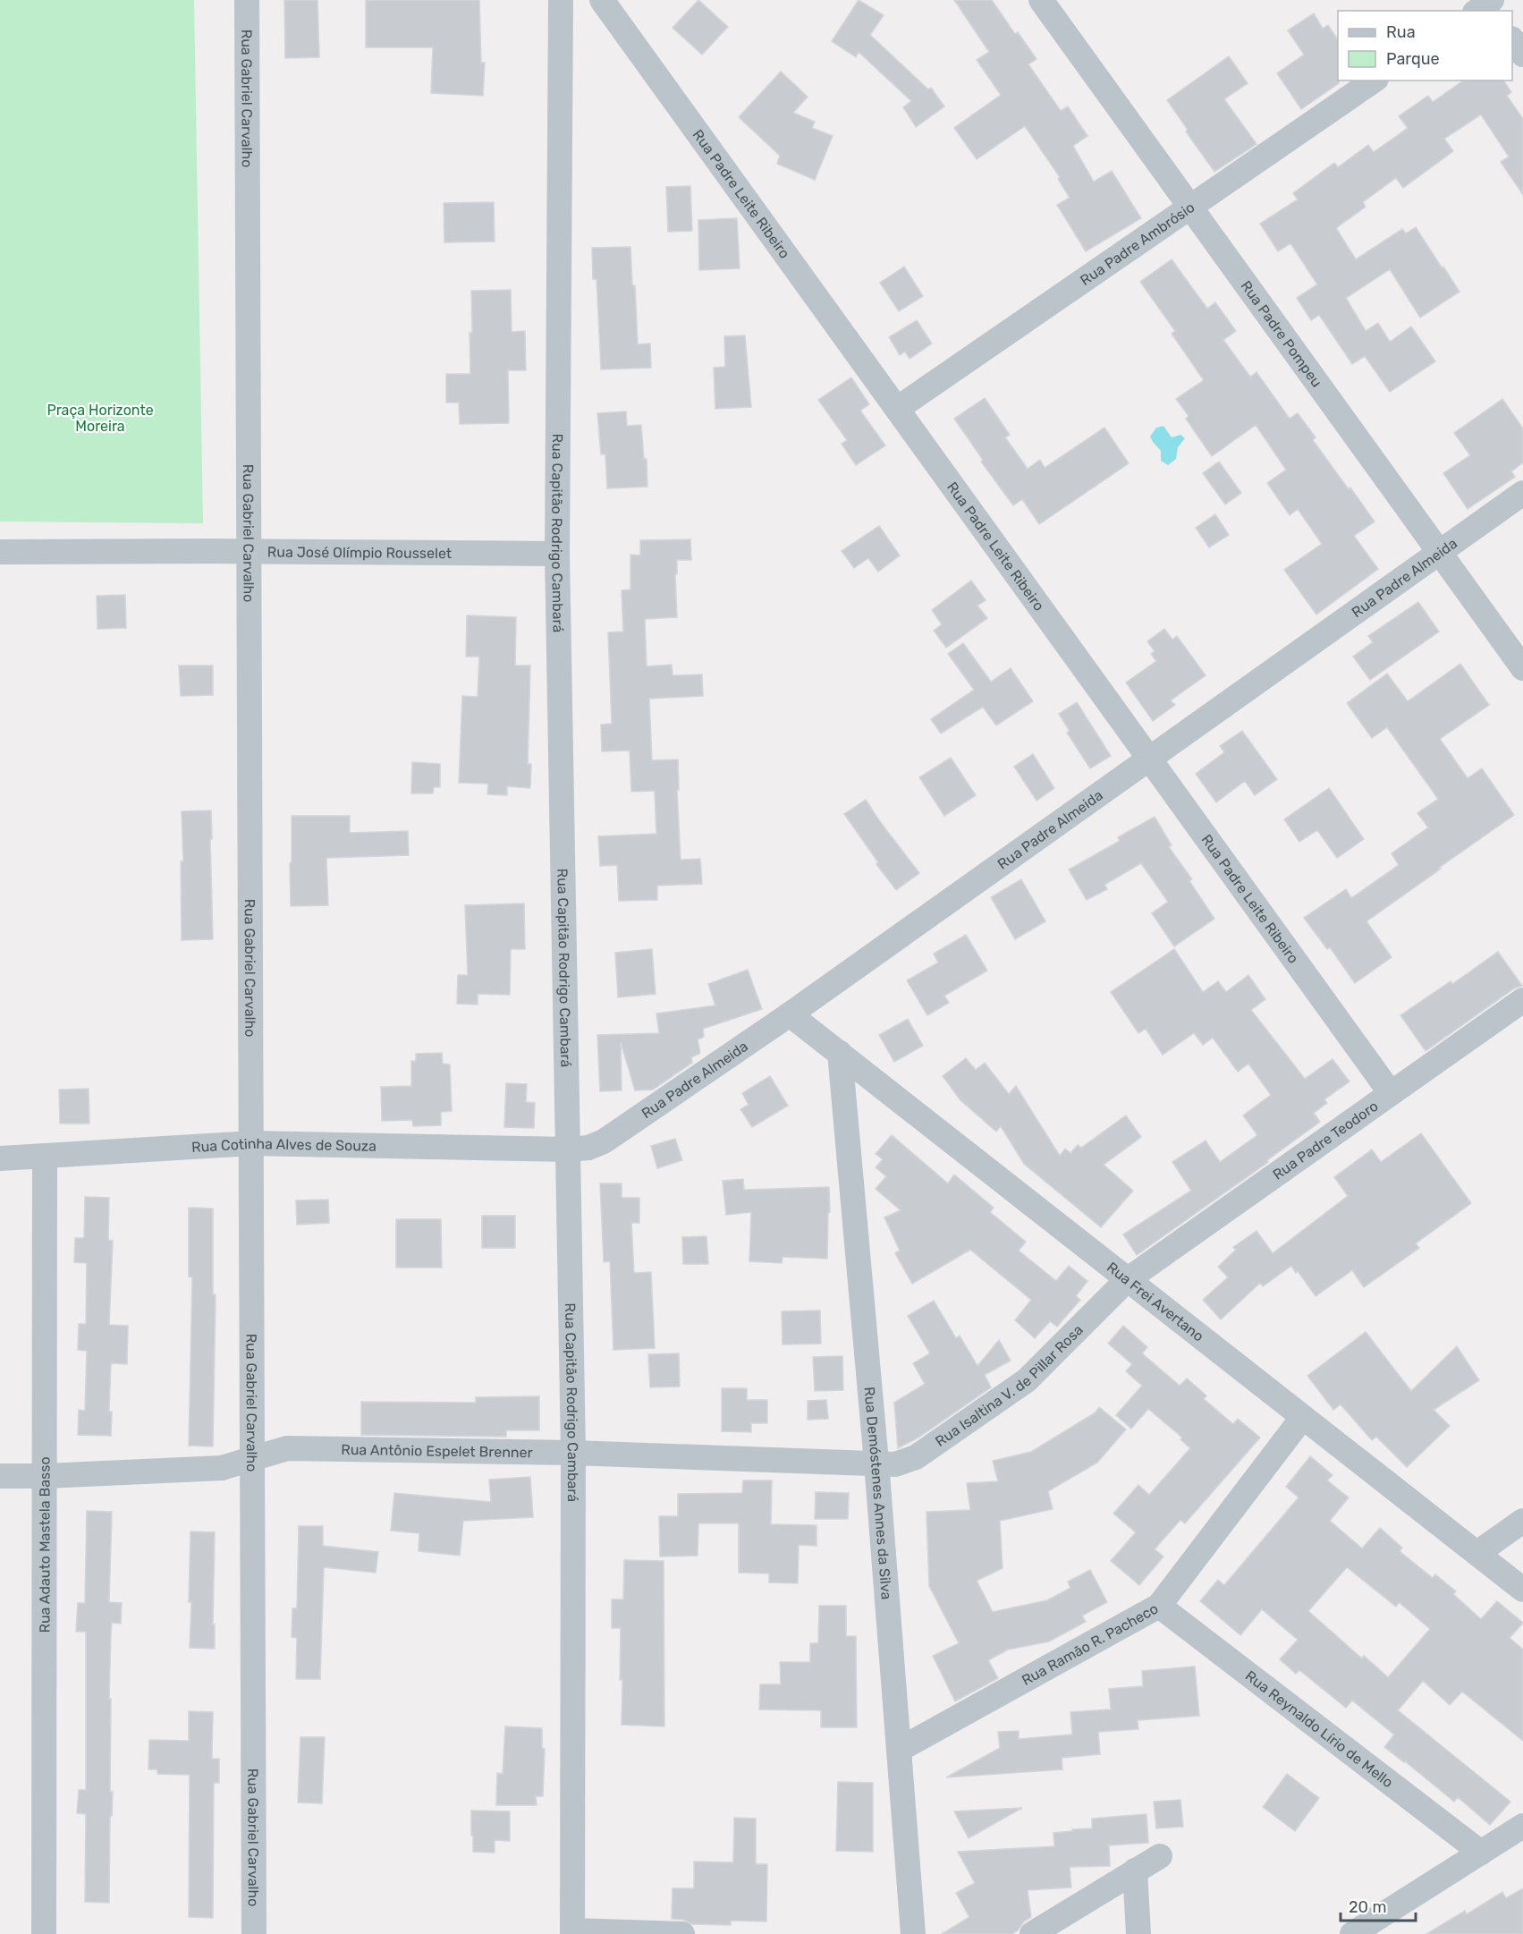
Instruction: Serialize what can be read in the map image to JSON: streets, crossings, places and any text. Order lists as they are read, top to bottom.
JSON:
{
  "streets": {
    "street": [
      "Rua Gabriel Carvalho",
      "Rua Padre Leite Ribeiro",
      "Rua Padre Ambrósio",
      "Rua Padre Pompeu",
      "Rua Capitão Rodrigo Cambará",
      "Rua José Olímpio Rousselet",
      "Rua Padre Almeida",
      "Rua Padre Teodoro",
      "Rua Cotinha Alves de Souza",
      "Rua Frei Avertano",
      "Rua Isaltina V. de Pillar Rosa",
      "Rua Antônio Espelet Brenner",
      "Rua Demóstenes Annes da Silva",
      "Rua Adauto Mastela Basso",
      "Rua Ramão R. Pacheco",
      "Rua Reynaldo Lírio de Mello"
    ]
  },
  "crossings": [
    ["Rua Gabriel Carvalho", "Rua José Olímpio Rousselet"],
    ["Rua Gabriel Carvalho", "Rua Cotinha Alves de Souza"],
    ["Rua Gabriel Carvalho", "Rua Antônio Espelet Brenner"],
    ["Rua Padre Leite Ribeiro", "Rua Padre Ambrósio"],
    ["Rua Padre Leite Ribeiro", "Rua Padre Almeida"],
    ["Rua Padre Leite Ribeiro", "Rua Padre Teodoro"],
    ["Rua Padre Ambrósio", "Rua Padre Pompeu"],
    ["Rua Padre Pompeu", "Rua Padre Almeida"],
    ["Rua Capitão Rodrigo Cambará", "Rua José Olímpio Rousselet"],
    ["Rua Capitão Rodrigo Cambará", "Rua Padre Almeida"],
    ["Rua Capitão Rodrigo Cambará", "Rua Cotinha Alves de Souza"],
    ["Rua Capitão Rodrigo Cambará", "Rua Antônio Espelet Brenner"],
    ["Rua Padre Almeida", "Rua Cotinha Alves de Souza"],
    ["Rua Padre Almeida", "Rua Frei Avertano"],
    ["Rua Padre Teodoro", "Rua Frei Avertano"],
    ["Rua Padre Teodoro", "Rua Isaltina V. de Pillar Rosa"],
    ["Rua Cotinha Alves de Souza", "Rua Adauto Mastela Basso"],
    ["Rua Frei Avertano", "Rua Isaltina V. de Pillar Rosa"],
    ["Rua Frei Avertano", "Rua Demóstenes Annes da Silva"],
    ["Rua Frei Avertano", "Rua Ramão R. Pacheco"],
    ["Rua Isaltina V. de Pillar Rosa", "Rua Antônio Espelet Brenner"],
    ["Rua Isaltina V. de Pillar Rosa", "Rua Demóstenes Annes da Silva"],
    ["Rua Antônio Espelet Brenner", "Rua Demóstenes Annes da Silva"],
    ["Rua Antônio Espelet Brenner", "Rua Adauto Mastela Basso"],
    ["Rua Demóstenes Annes da Silva", "Rua Ramão R. Pacheco"],
    ["Rua Ramão R. Pacheco", "Rua Reynaldo Lírio de Mello"]
  ],
  "parks": ["Praça Horizonte Moreira"],
  "legend": ["Rua", "Parque"],
  "scale_bar": "20 m"
}
